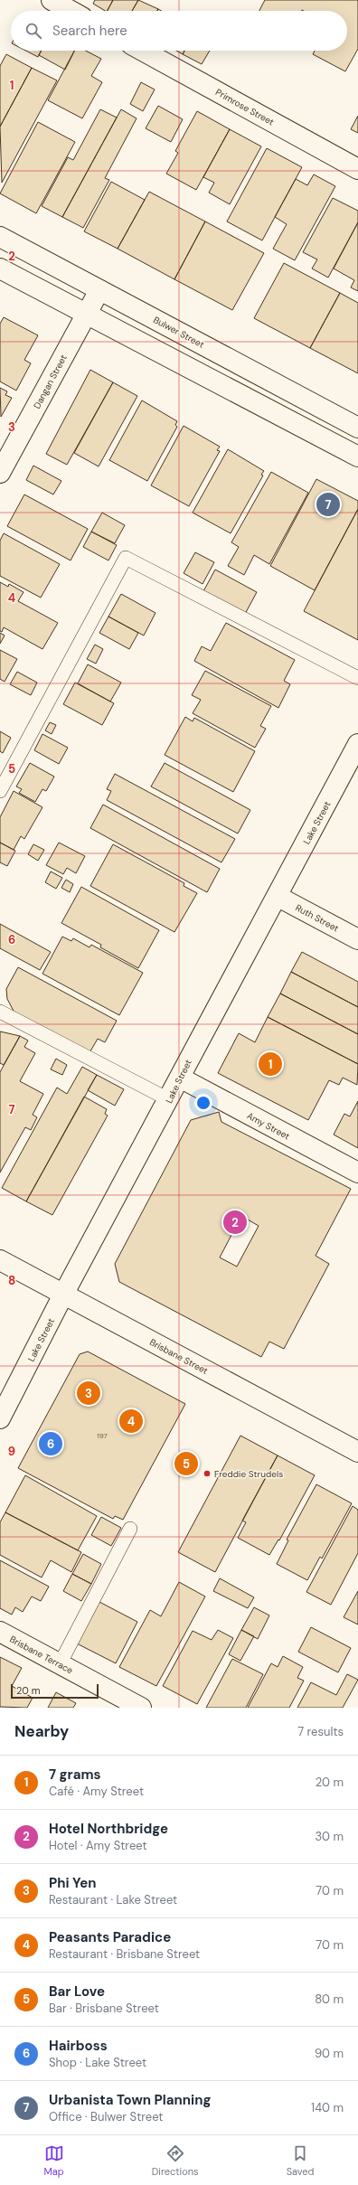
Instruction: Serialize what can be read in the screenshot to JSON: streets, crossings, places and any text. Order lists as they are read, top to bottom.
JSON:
{
  "streets": {
    "street": [
      "Primrose Street",
      "Bulwer Street",
      "Dangan Street",
      "Lake Street",
      "Ruth Street",
      "Amy Street",
      "Brisbane Street",
      "Brisbane Terrace"
    ]
  },
  "crossings": [
    ["Bulwer Street", "Dangan Street"],
    ["Lake Street", "Ruth Street"],
    ["Lake Street", "Amy Street"],
    ["Lake Street", "Brisbane Street"]
  ],
  "places": ["Freddie Strudels"],
  "house_numbers": ["197"],
  "scale_bar": "20 m",
  "page": {
    "search": "Search here",
    "pins": [
      "7",
      "1",
      "2",
      "3",
      "4",
      "6",
      "5"
    ],
    "scale": "20 m",
    "heading": ["Nearby", "7 results"],
    "list": [
      {
        "mark": "1",
        "name": "7 grams",
        "note": "Café · Amy Street",
        "value": "20 m"
      },
      {
        "mark": "2",
        "name": "Hotel Northbridge",
        "note": "Hotel · Amy Street",
        "value": "30 m"
      },
      {
        "mark": "3",
        "name": "Phi Yen",
        "note": "Restaurant · Lake Street",
        "value": "70 m"
      },
      {
        "mark": "4",
        "name": "Peasants Paradice",
        "note": "Restaurant · Brisbane Street",
        "value": "70 m"
      },
      {
        "mark": "5",
        "name": "Bar Love",
        "note": "Bar · Brisbane Street",
        "value": "80 m"
      },
      {
        "mark": "6",
        "name": "Hairboss",
        "note": "Shop · Lake Street",
        "value": "90 m"
      },
      {
        "mark": "7",
        "name": "Urbanista Town Planning",
        "note": "Office · Bulwer Street",
        "value": "140 m"
      }
    ],
    "nav": ["Map", "Directions", "Saved"]
  },
  "grid": {
    "rows": [
      "1",
      "2",
      "3",
      "4",
      "5",
      "6",
      "7",
      "8",
      "9"
    ]
  }
}
